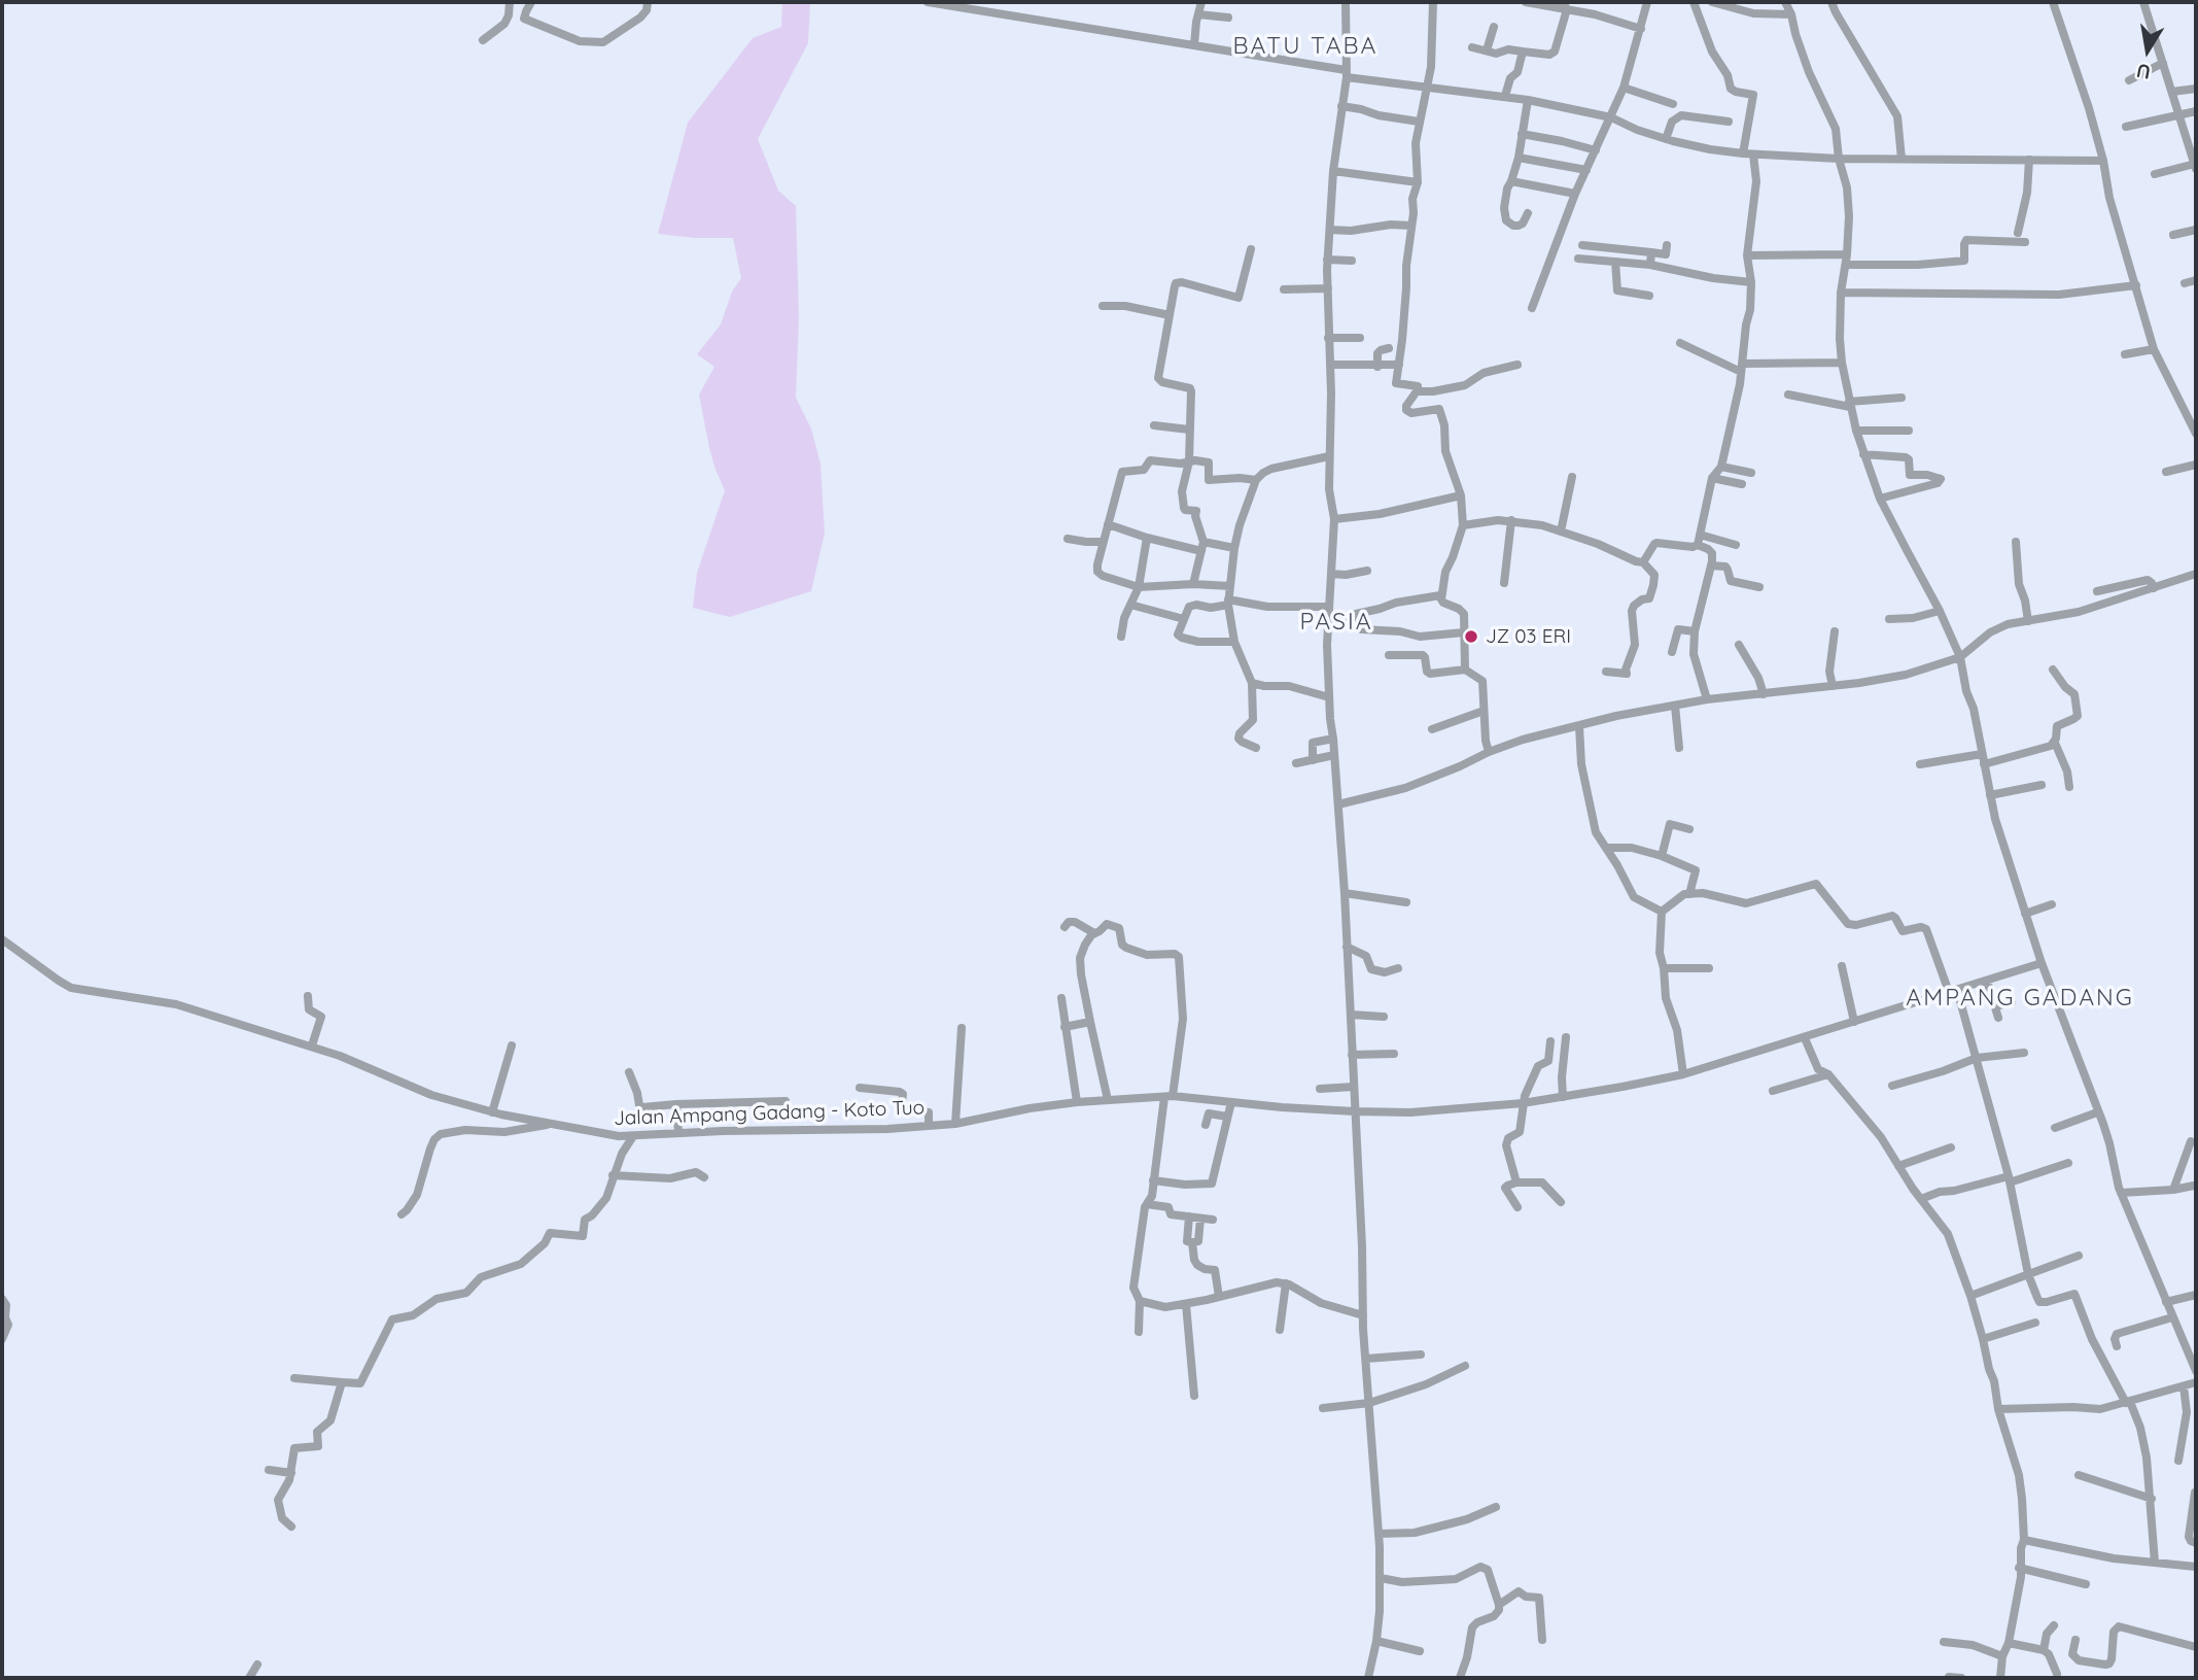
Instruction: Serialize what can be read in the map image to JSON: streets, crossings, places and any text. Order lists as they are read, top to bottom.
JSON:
{
  "streets": {
    "street": ["Jalan Ampang Gadang - Koto Tuo"]
  },
  "districts": ["BATU TABA", "PASIA", "AMPANG GADANG"],
  "places": ["JZ 03 ERI"],
  "north": "bottom"
}
